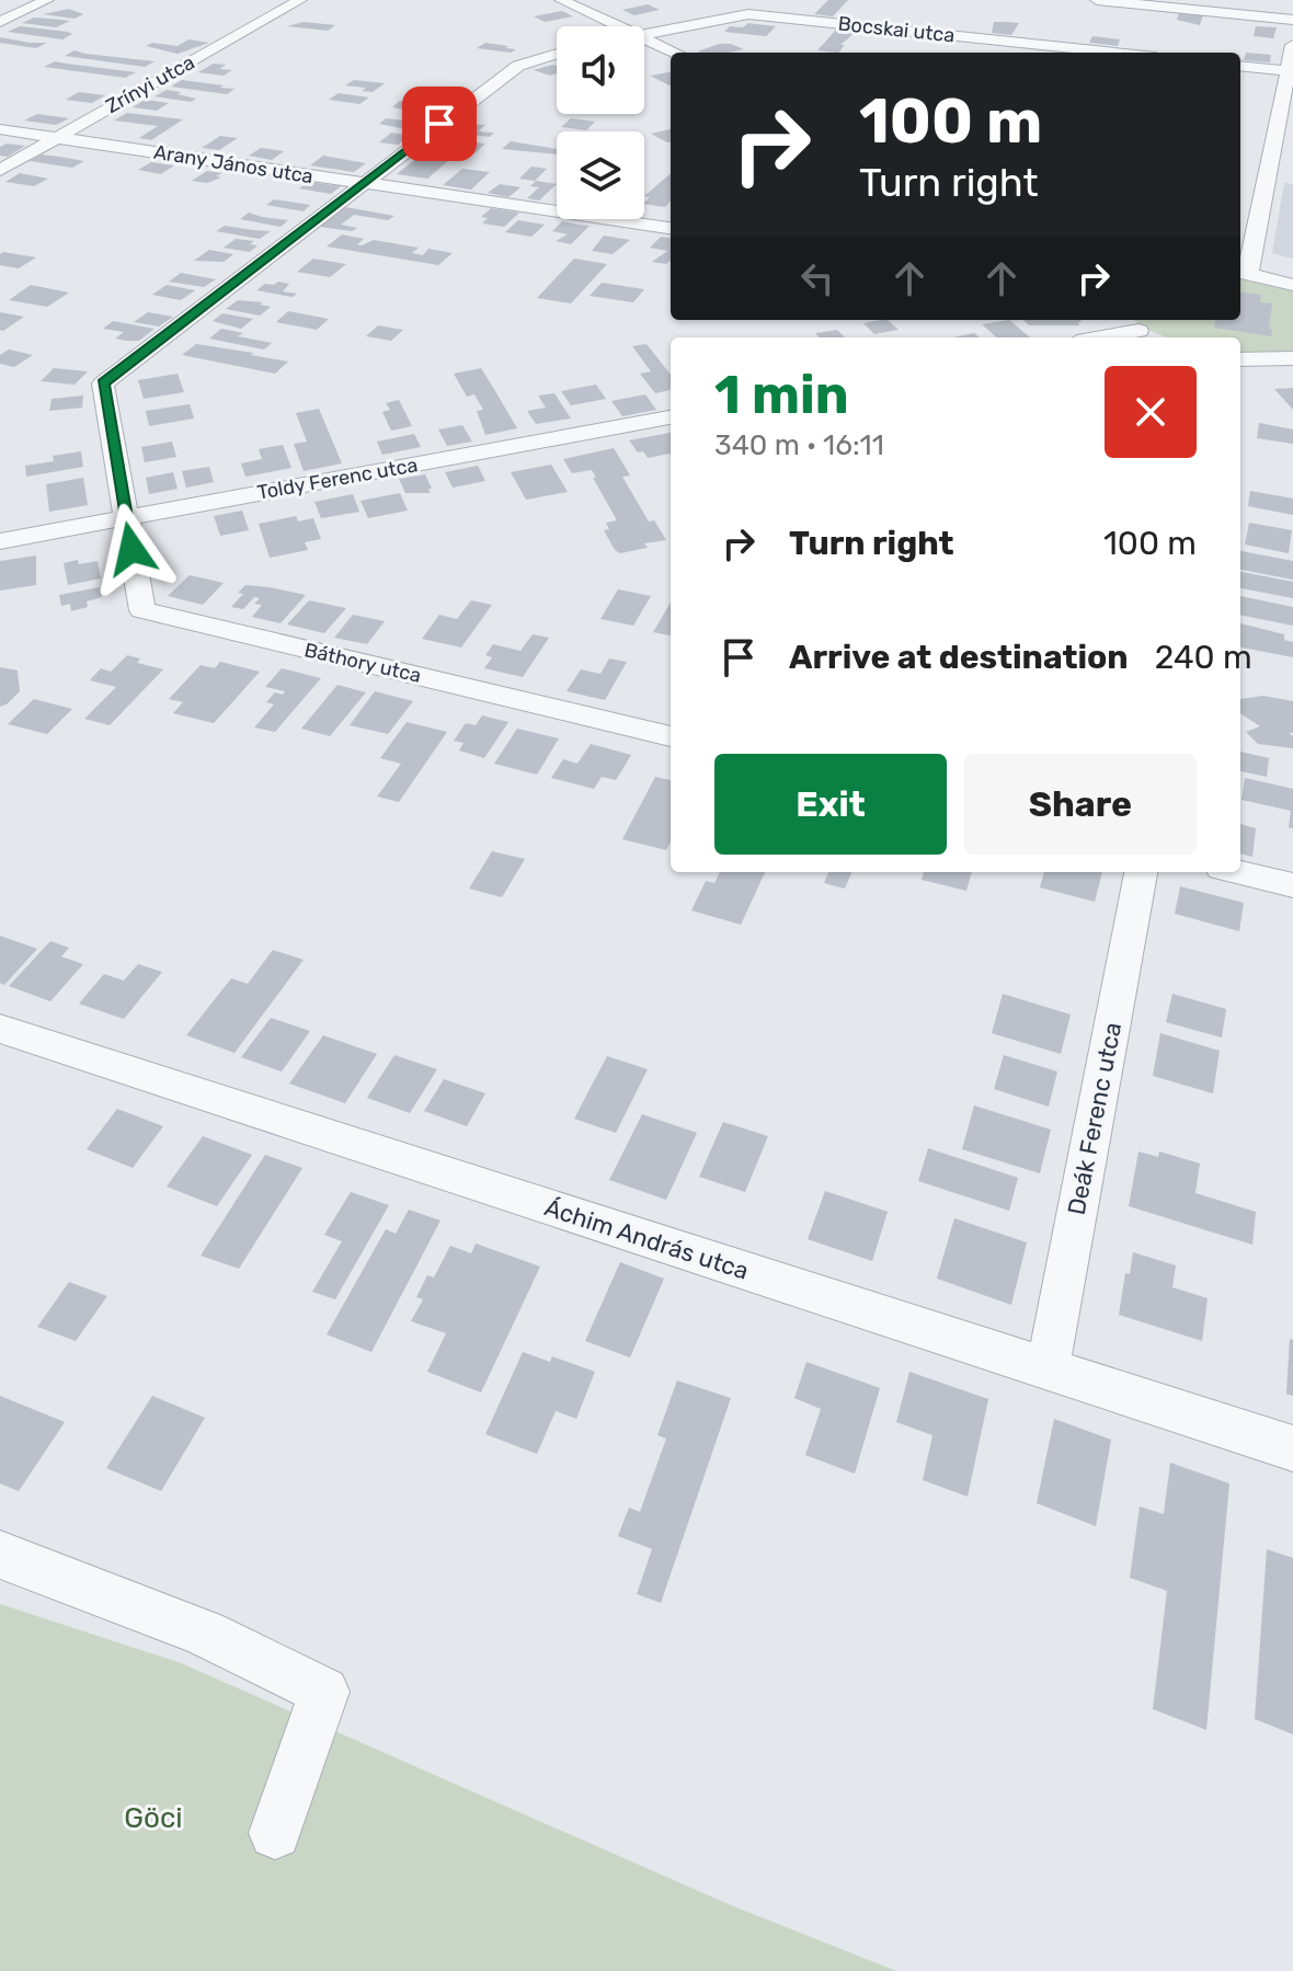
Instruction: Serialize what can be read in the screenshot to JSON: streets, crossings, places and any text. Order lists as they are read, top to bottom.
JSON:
{
  "streets": {
    "street": [
      "Bocskai utca",
      "Zrínyi utca",
      "Arany János utca",
      "Toldy Ferenc utca",
      "Báthory utca",
      "Deák Ferenc utca",
      "Áchim András utca"
    ]
  },
  "crossings": [
    ["Zrínyi utca", "Arany János utca"],
    ["Toldy Ferenc utca", "Báthory utca"],
    ["Deák Ferenc utca", "Áchim András utca"]
  ],
  "parks": ["Göci"],
  "page": {
    "turn": ["100 m", "Turn right"],
    "heading": ["1 min", "340 m · 16:11"],
    "list": [
      {
        "name": "Turn right",
        "value": "100 m"
      },
      {
        "name": "Arrive at destination",
        "value": "240 m"
      }
    ],
    "buttons": ["Exit", "Share"]
  }
}
